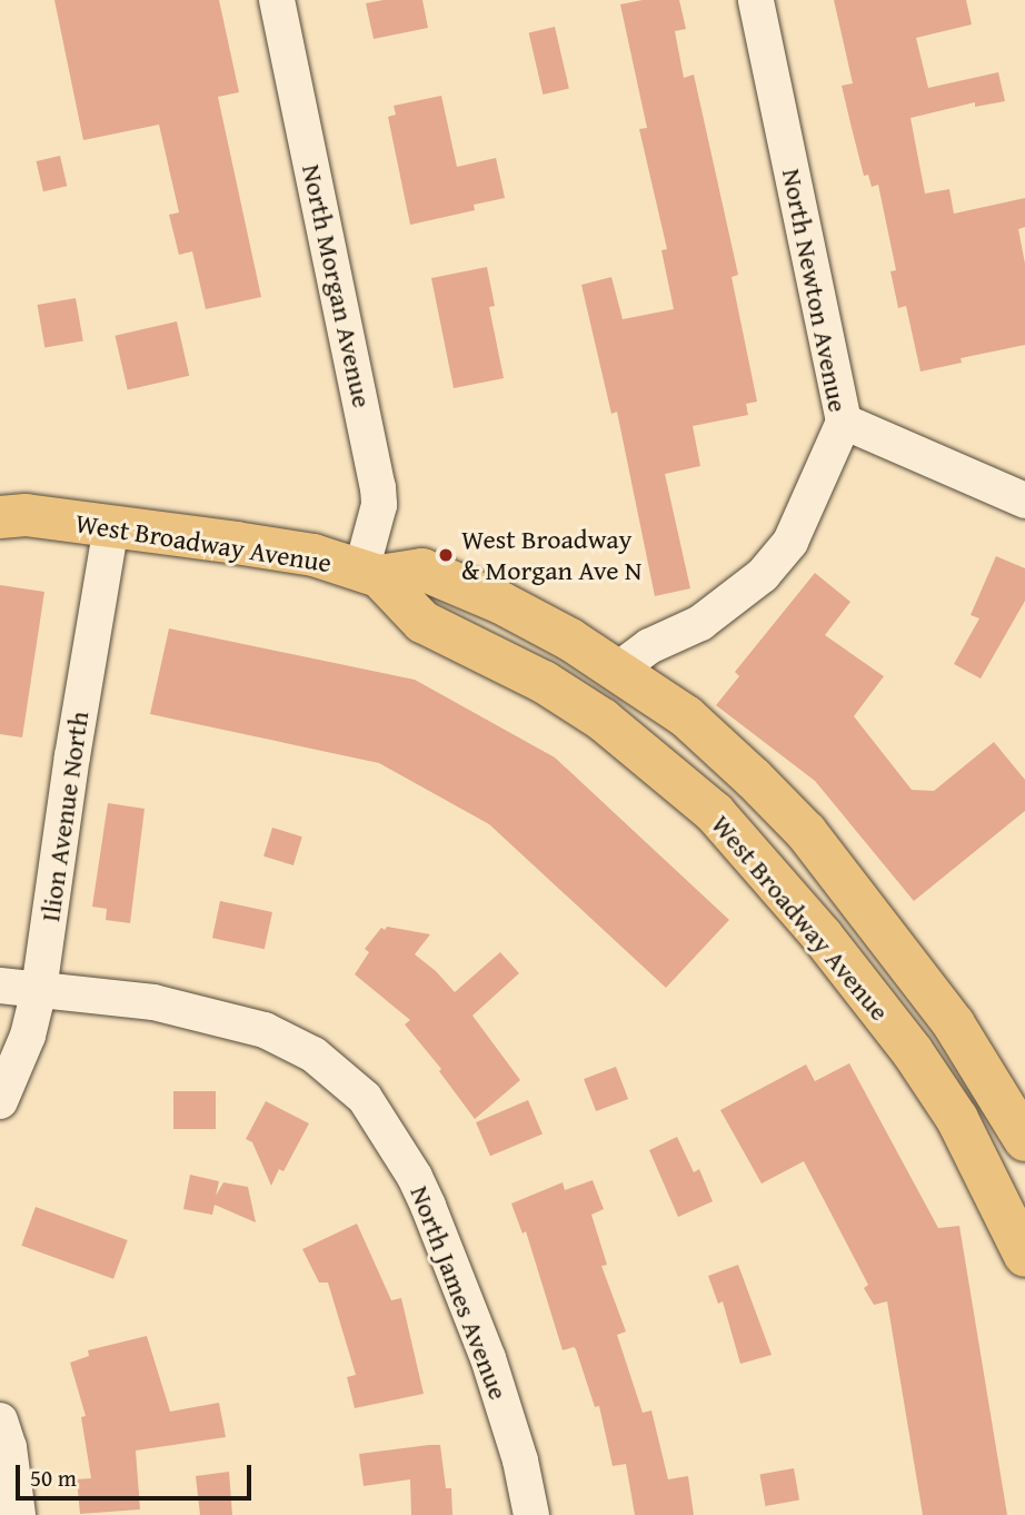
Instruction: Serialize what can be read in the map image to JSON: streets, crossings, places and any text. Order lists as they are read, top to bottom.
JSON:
{
  "streets": {
    "main road": ["West Broadway Avenue"],
    "street": [
      "North Morgan Avenue",
      "North Newton Avenue",
      "Ilion Avenue North",
      "North James Avenue"
    ]
  },
  "crossings": [
    ["North Morgan Avenue", "West Broadway Avenue"],
    ["North Newton Avenue", "West Broadway Avenue"],
    ["West Broadway Avenue", "Ilion Avenue North"],
    ["Ilion Avenue North", "North James Avenue"]
  ],
  "places": ["West Broadway & Morgan Ave N"],
  "scale_bar": "50 m"
}
